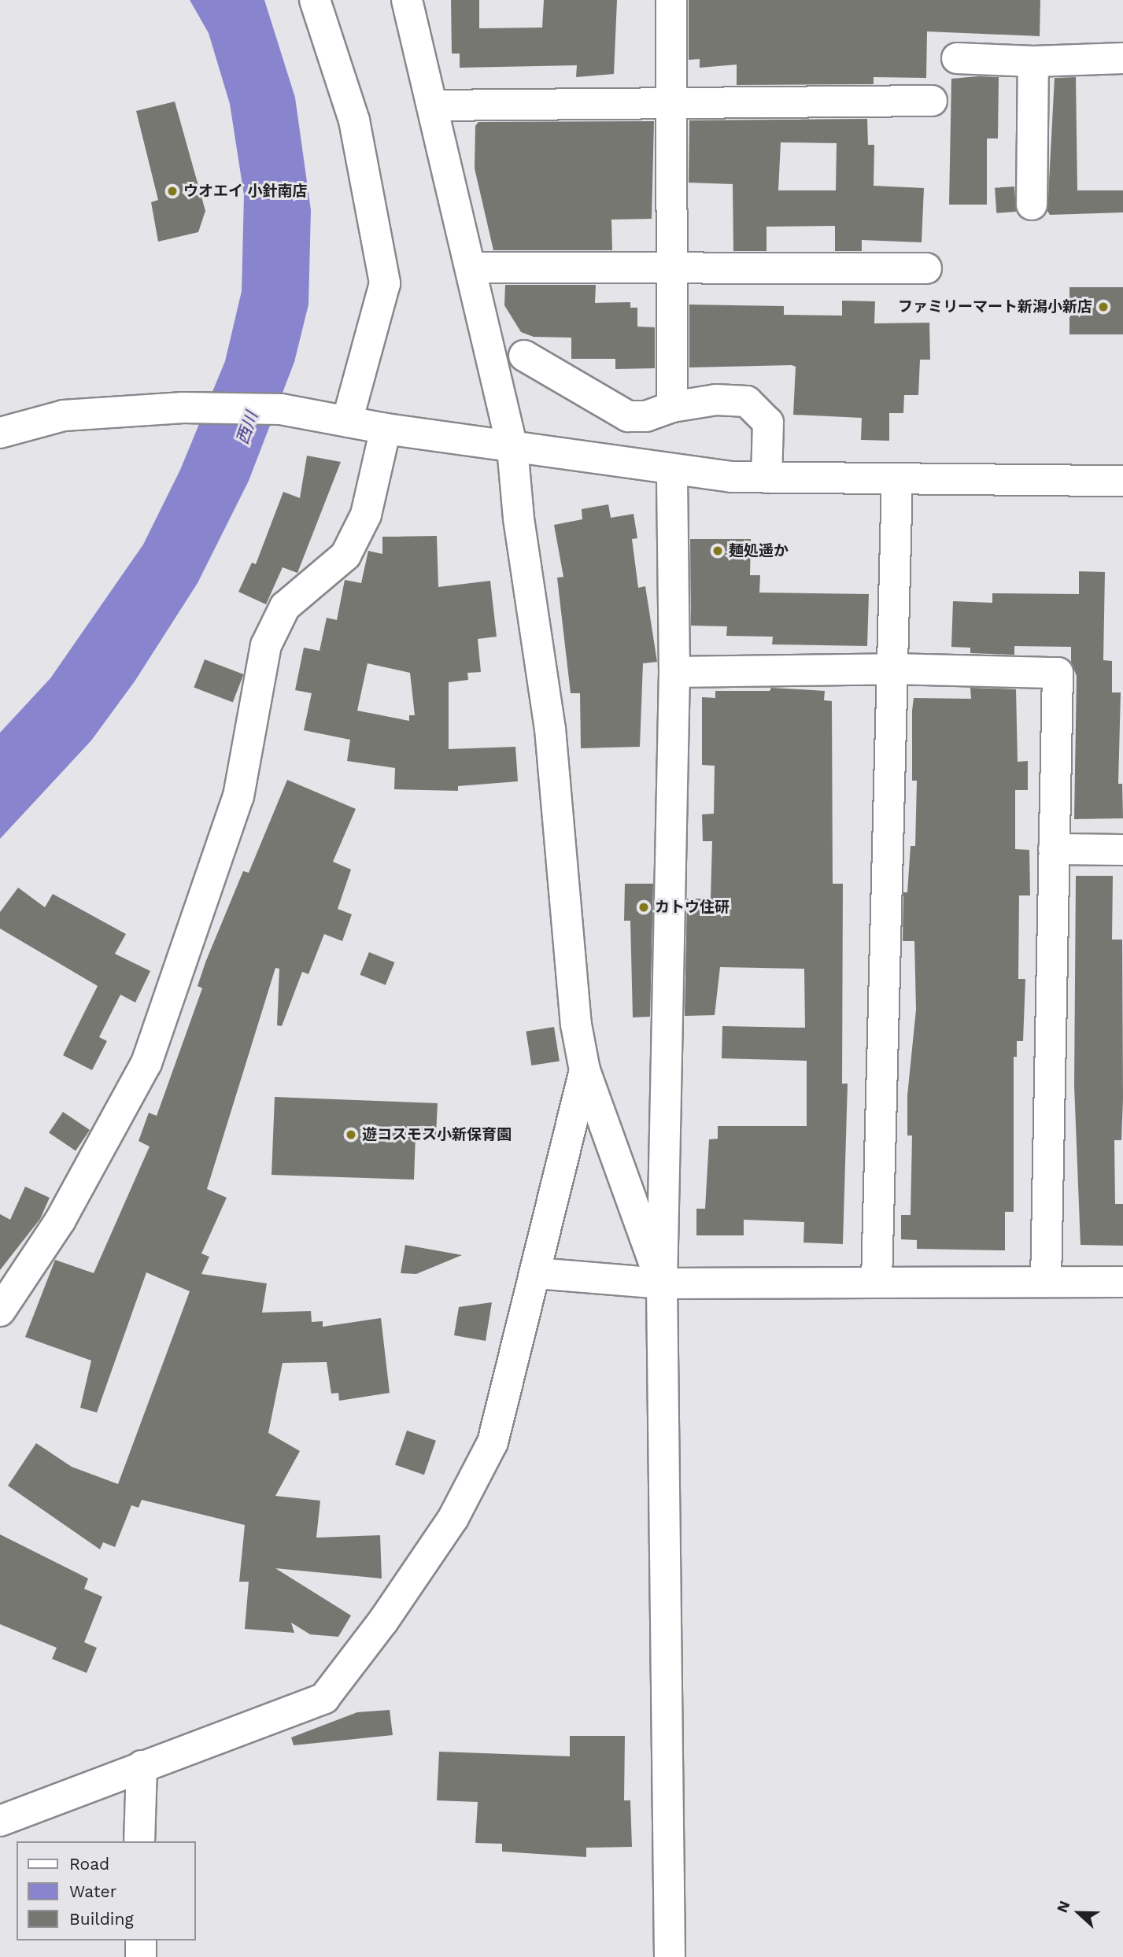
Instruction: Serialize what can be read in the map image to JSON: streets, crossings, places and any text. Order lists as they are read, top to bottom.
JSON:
{
  "water": ["西川"],
  "places": [
    "ウオエイ 小針南店",
    "ファミリーマート新潟小新店",
    "麺処遥か",
    "カトウ住研",
    "遊コスモス小新保育園"
  ],
  "legend": ["Road", "Water", "Building"],
  "north": "left"
}
